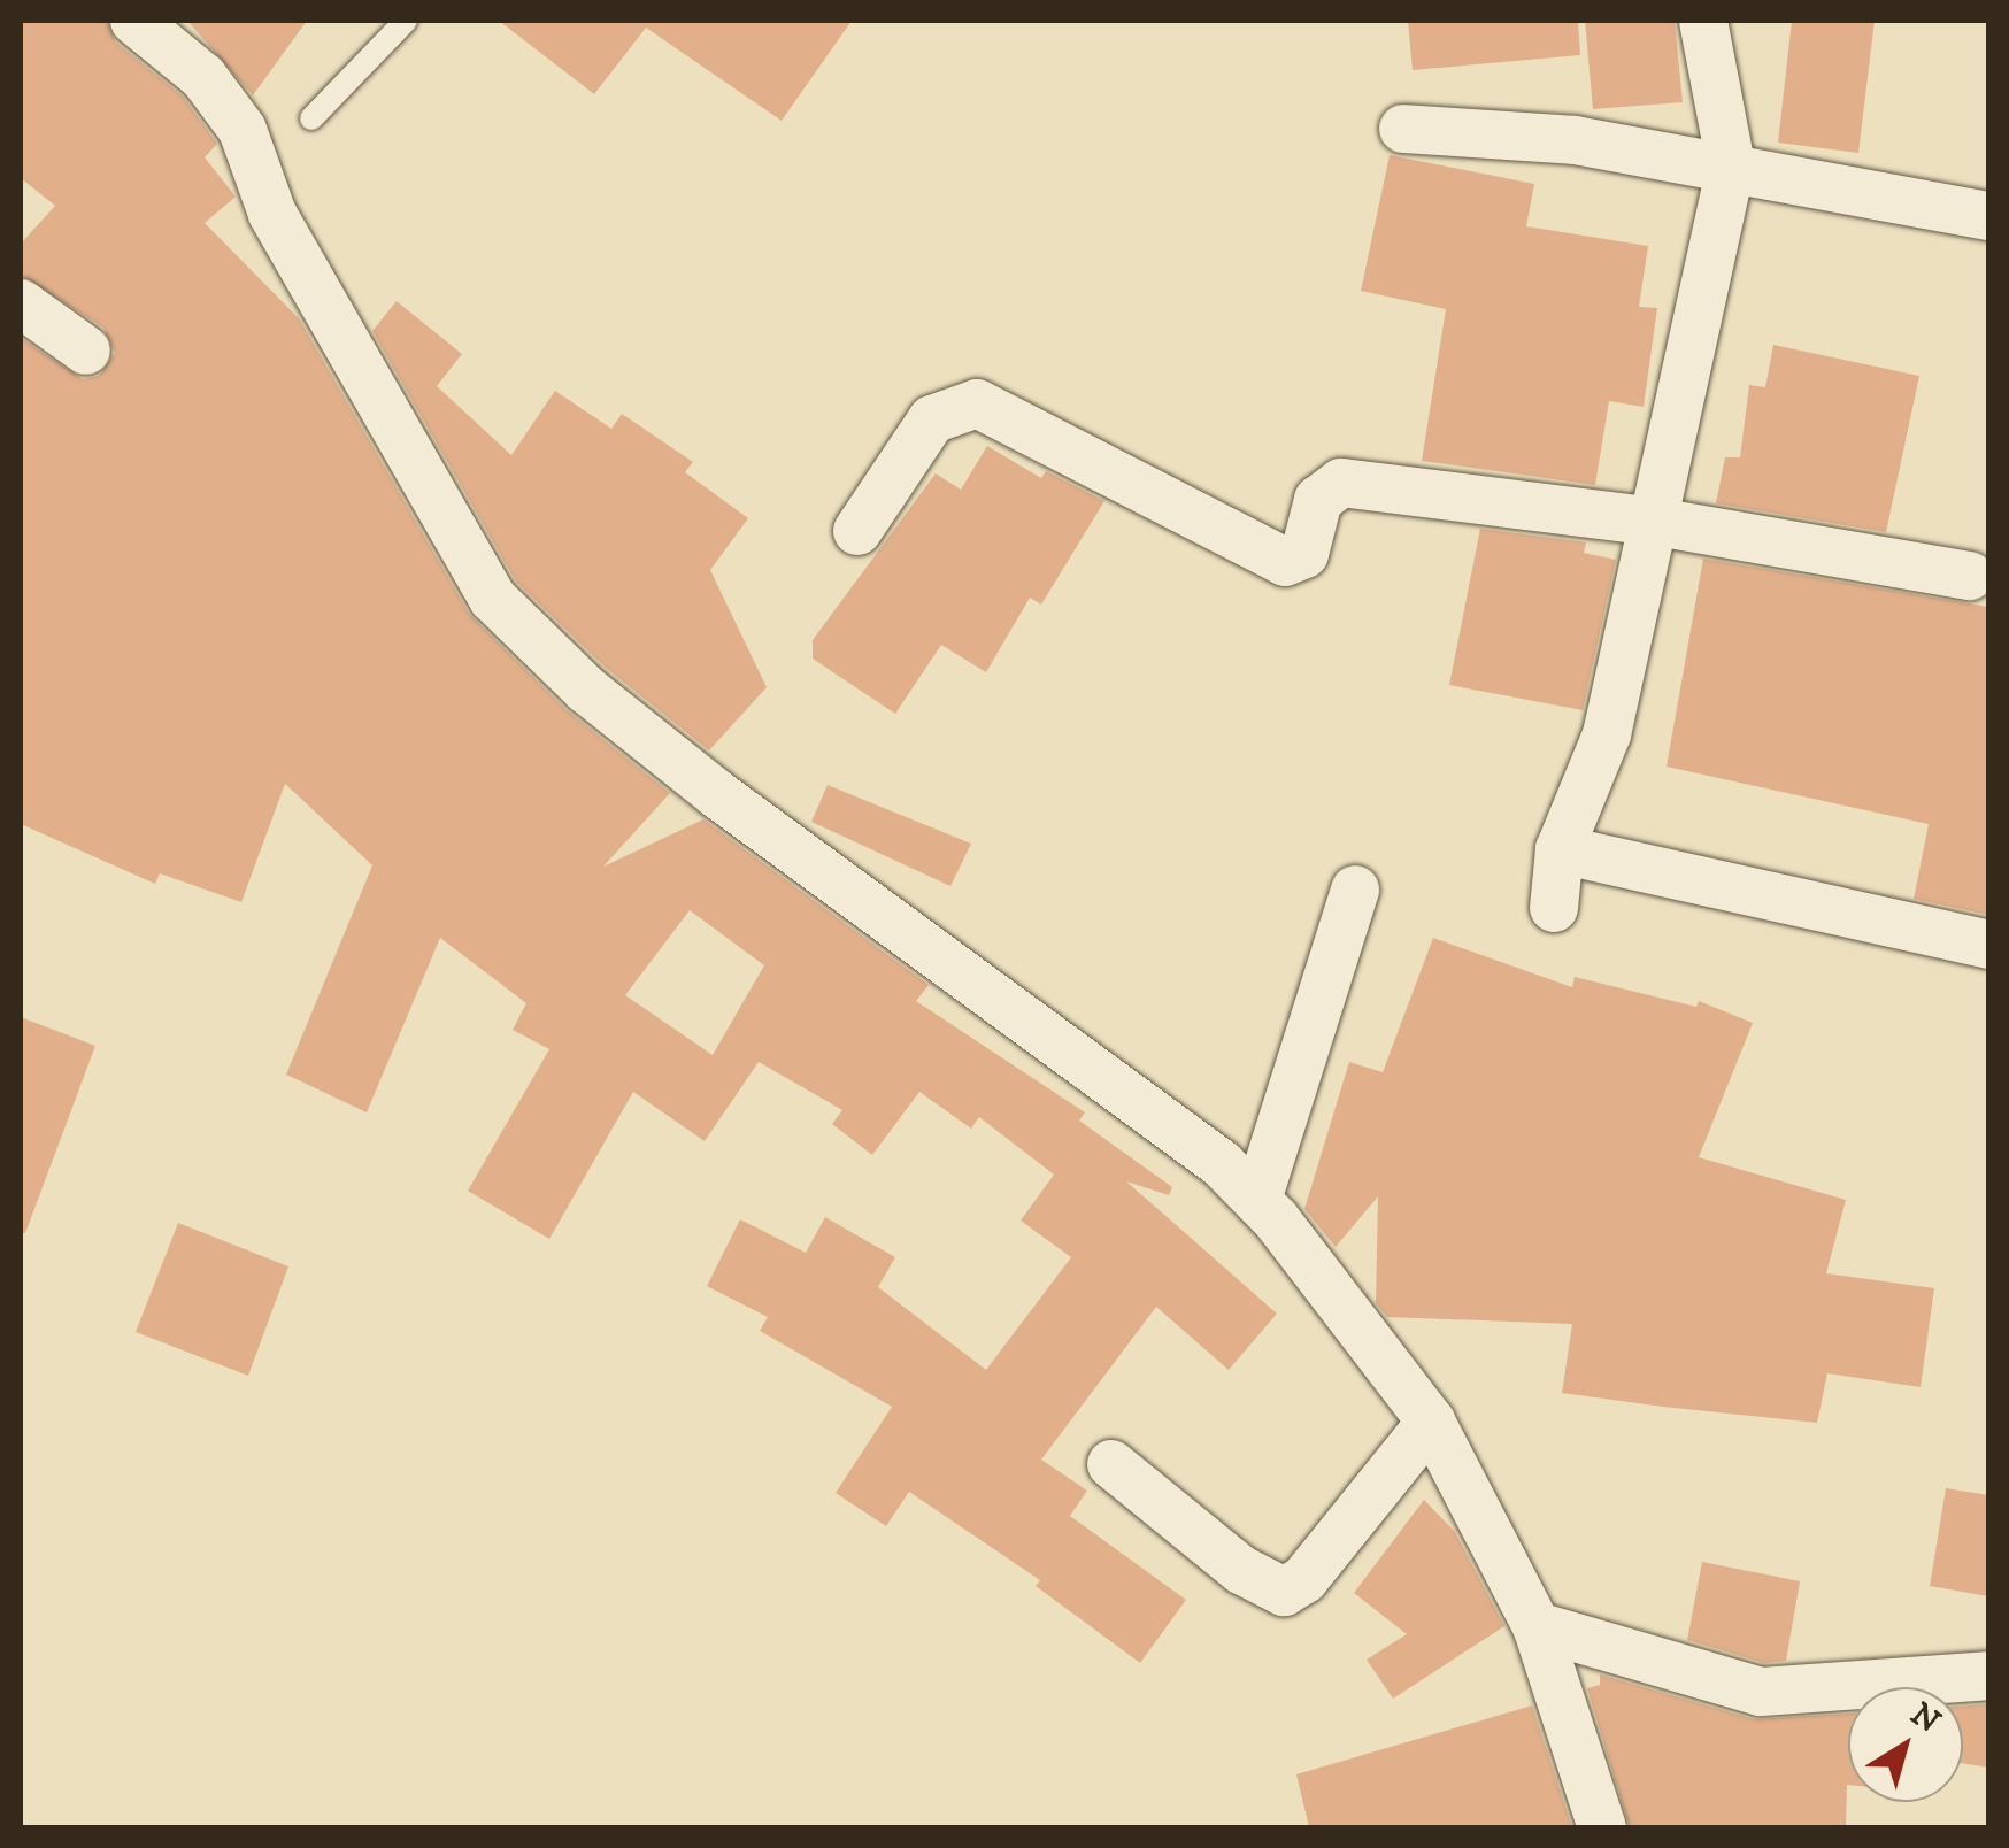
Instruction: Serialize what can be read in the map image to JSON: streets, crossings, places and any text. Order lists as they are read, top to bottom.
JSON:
{
  "north": "top right"
}
